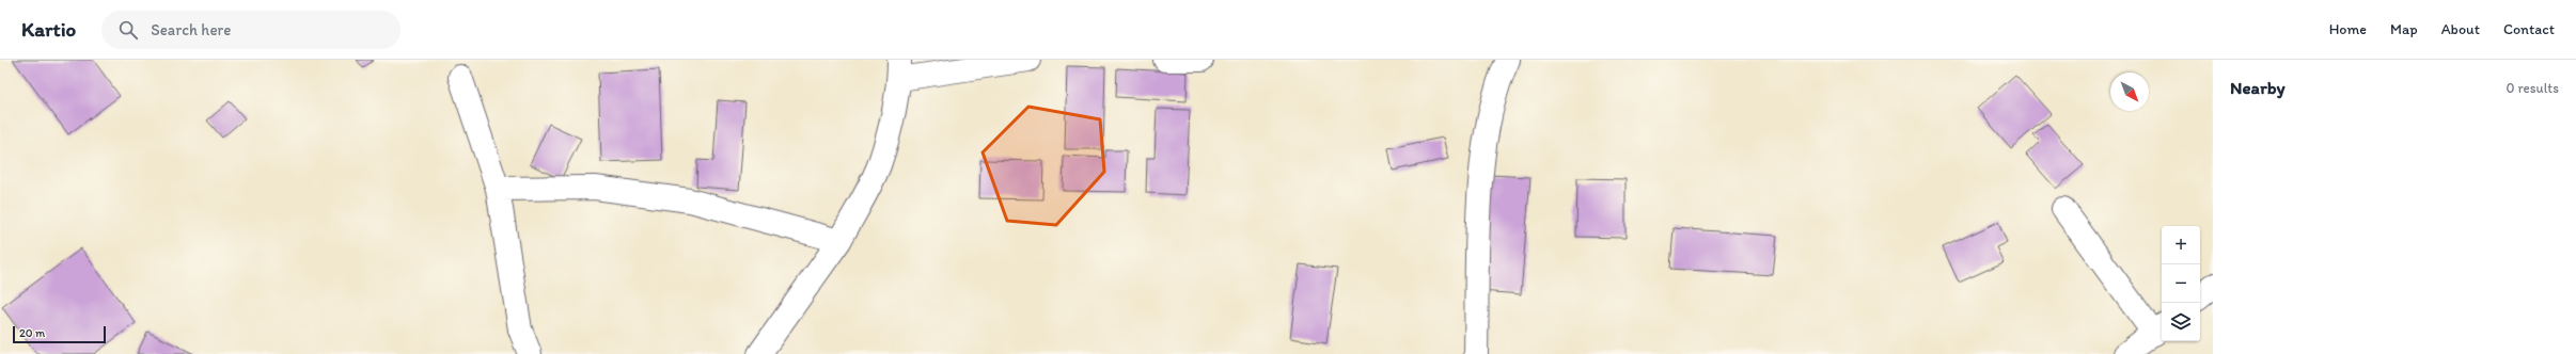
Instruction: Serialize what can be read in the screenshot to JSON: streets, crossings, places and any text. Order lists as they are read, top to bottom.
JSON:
{
  "scale_bar": "20 m",
  "north": "bottom right",
  "page": {
    "header": "Kartio",
    "search": "Search here",
    "nav": [
      "Home",
      "Map",
      "About",
      "Contact"
    ],
    "heading": ["Nearby", "0 results"],
    "map_buttons": ["+", "−"],
    "scale": "20 m"
  }
}
